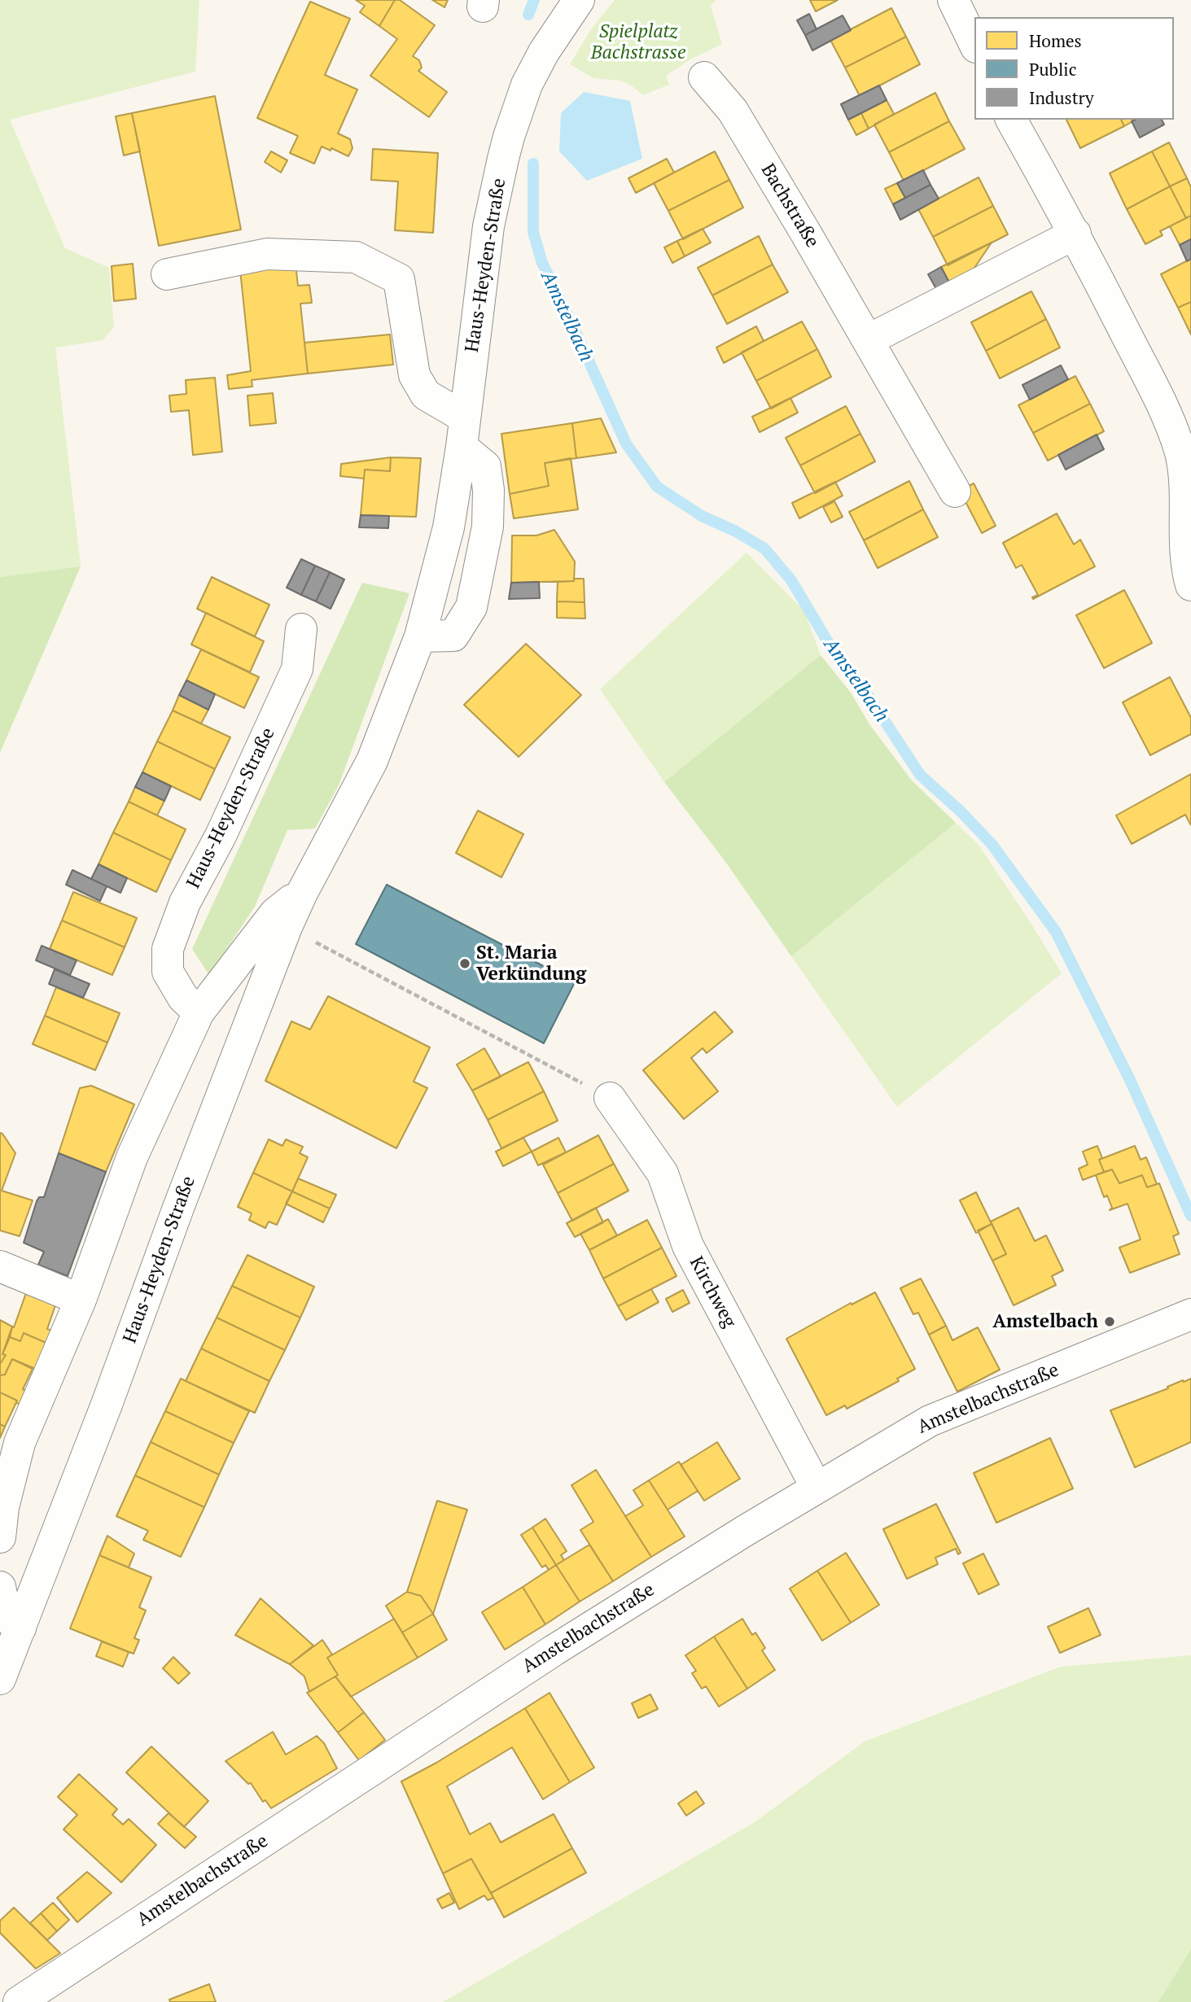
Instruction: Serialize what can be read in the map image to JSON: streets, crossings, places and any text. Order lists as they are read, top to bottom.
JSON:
{
  "streets": {
    "street": [
      "Bachstraße",
      "Haus-Heyden-Straße",
      "Kirchweg",
      "Amstelbachstraße"
    ]
  },
  "crossings": [
    ["Kirchweg", "Amstelbachstraße"]
  ],
  "water": ["Amstelbach"],
  "parks": ["Spielplatz Bachstrasse"],
  "places": ["St. Maria Verkündung", "Amstelbach"],
  "legend": ["Homes", "Public", "Industry"]
}
